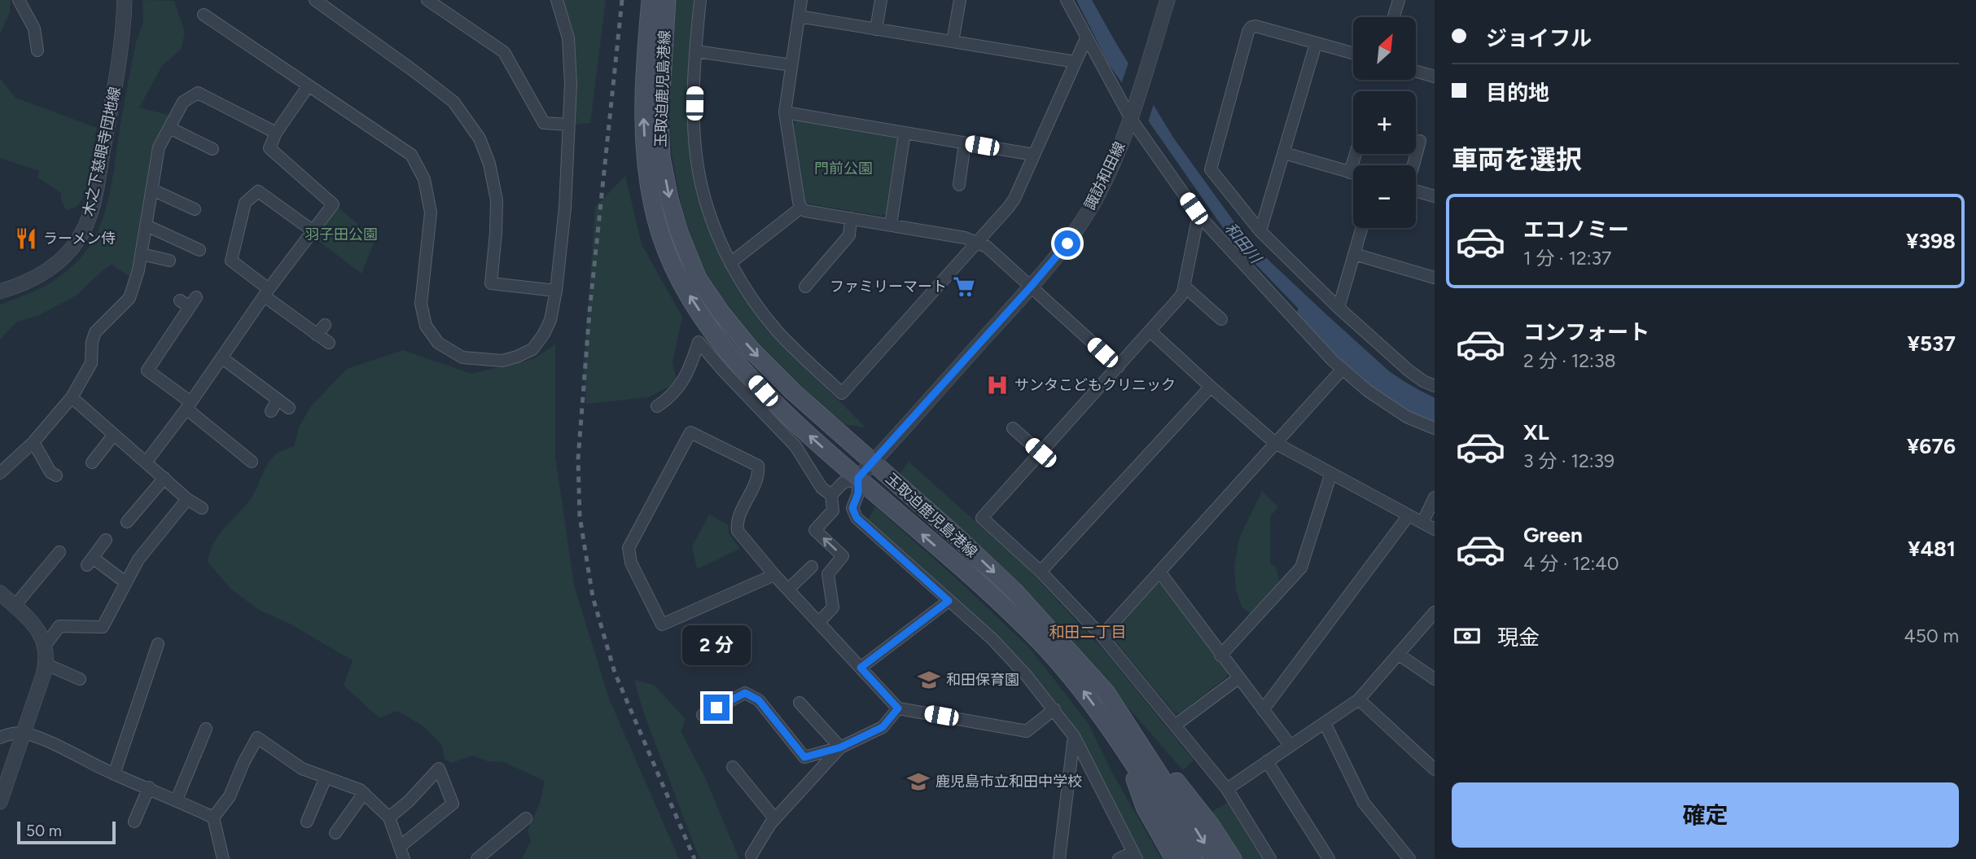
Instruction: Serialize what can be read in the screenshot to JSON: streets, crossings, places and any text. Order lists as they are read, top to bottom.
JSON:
{
  "streets": {
    "main road": ["玉取迫鹿児島港線"],
    "street": ["木之下慈眼寺団地線", "諏訪和田線"]
  },
  "crossings": [
    ["玉取迫鹿児島港線", "諏訪和田線"]
  ],
  "districts": ["和田二丁目"],
  "water": ["和田川"],
  "parks": ["門前公園", "羽子田公園"],
  "places": {
    "restaurant": ["ラーメン侍"],
    "supermarket": ["ファミリーマート"],
    "hospital": ["サンタこどもクリニック"],
    "school or university": ["和田保育園", "鹿児島市立和田中学校"]
  },
  "scale_bar": "50 m",
  "north": "top right",
  "page": {
    "banner": ["ジョイフル", "目的地"],
    "map_buttons": ["+", "−"],
    "heading": "車両を選択",
    "list": [
      {
        "name": "エコノミー",
        "note": "1 分 · 12:37",
        "value": "¥398"
      },
      {
        "name": "コンフォート",
        "note": "2 分 · 12:38",
        "value": "¥537"
      },
      {
        "name": "XL",
        "note": "3 分 · 12:39",
        "value": "¥676"
      },
      {
        "name": "Green",
        "note": "4 分 · 12:40",
        "value": "¥481"
      }
    ],
    "pay": ["現金", "450 m"],
    "bubble": "2 分",
    "buttons": "確定",
    "scale": "50 m"
  }
}
